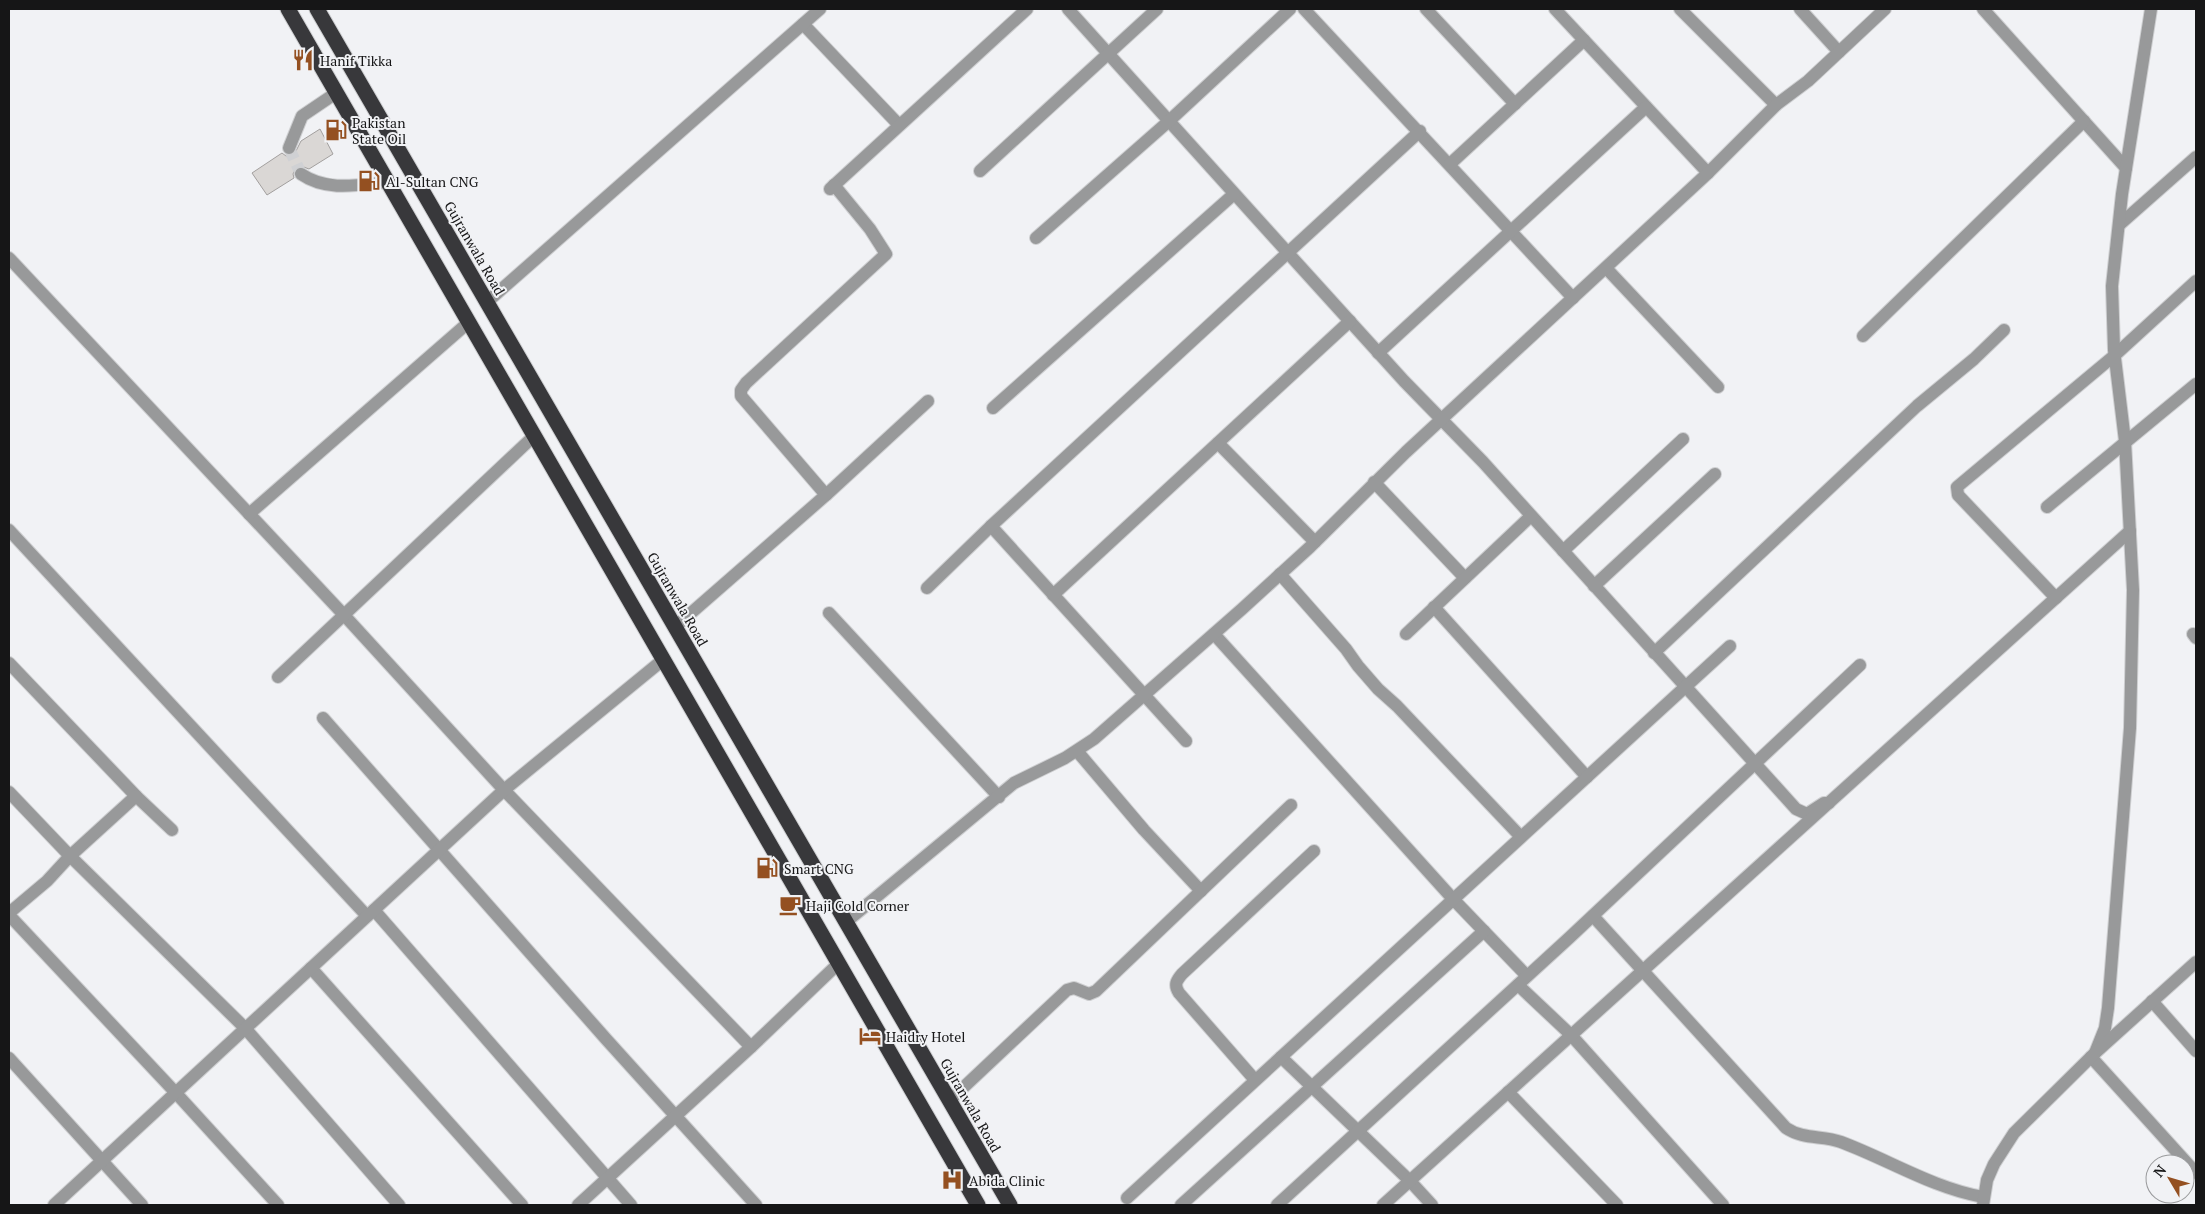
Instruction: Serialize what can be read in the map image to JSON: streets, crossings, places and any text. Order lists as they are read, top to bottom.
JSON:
{
  "streets": {
    "highway": ["Gujranwala Road"]
  },
  "places": {
    "restaurant": ["Hanif Tikka"],
    "fuel station": ["Pakistan State Oil", "Al-Sultan CNG", "Smart CNG"],
    "cafe": ["Haji Cold Corner"],
    "hotel": ["Haidry Hotel"],
    "hospital": ["Abida Clinic"]
  },
  "north": "top left"
}
